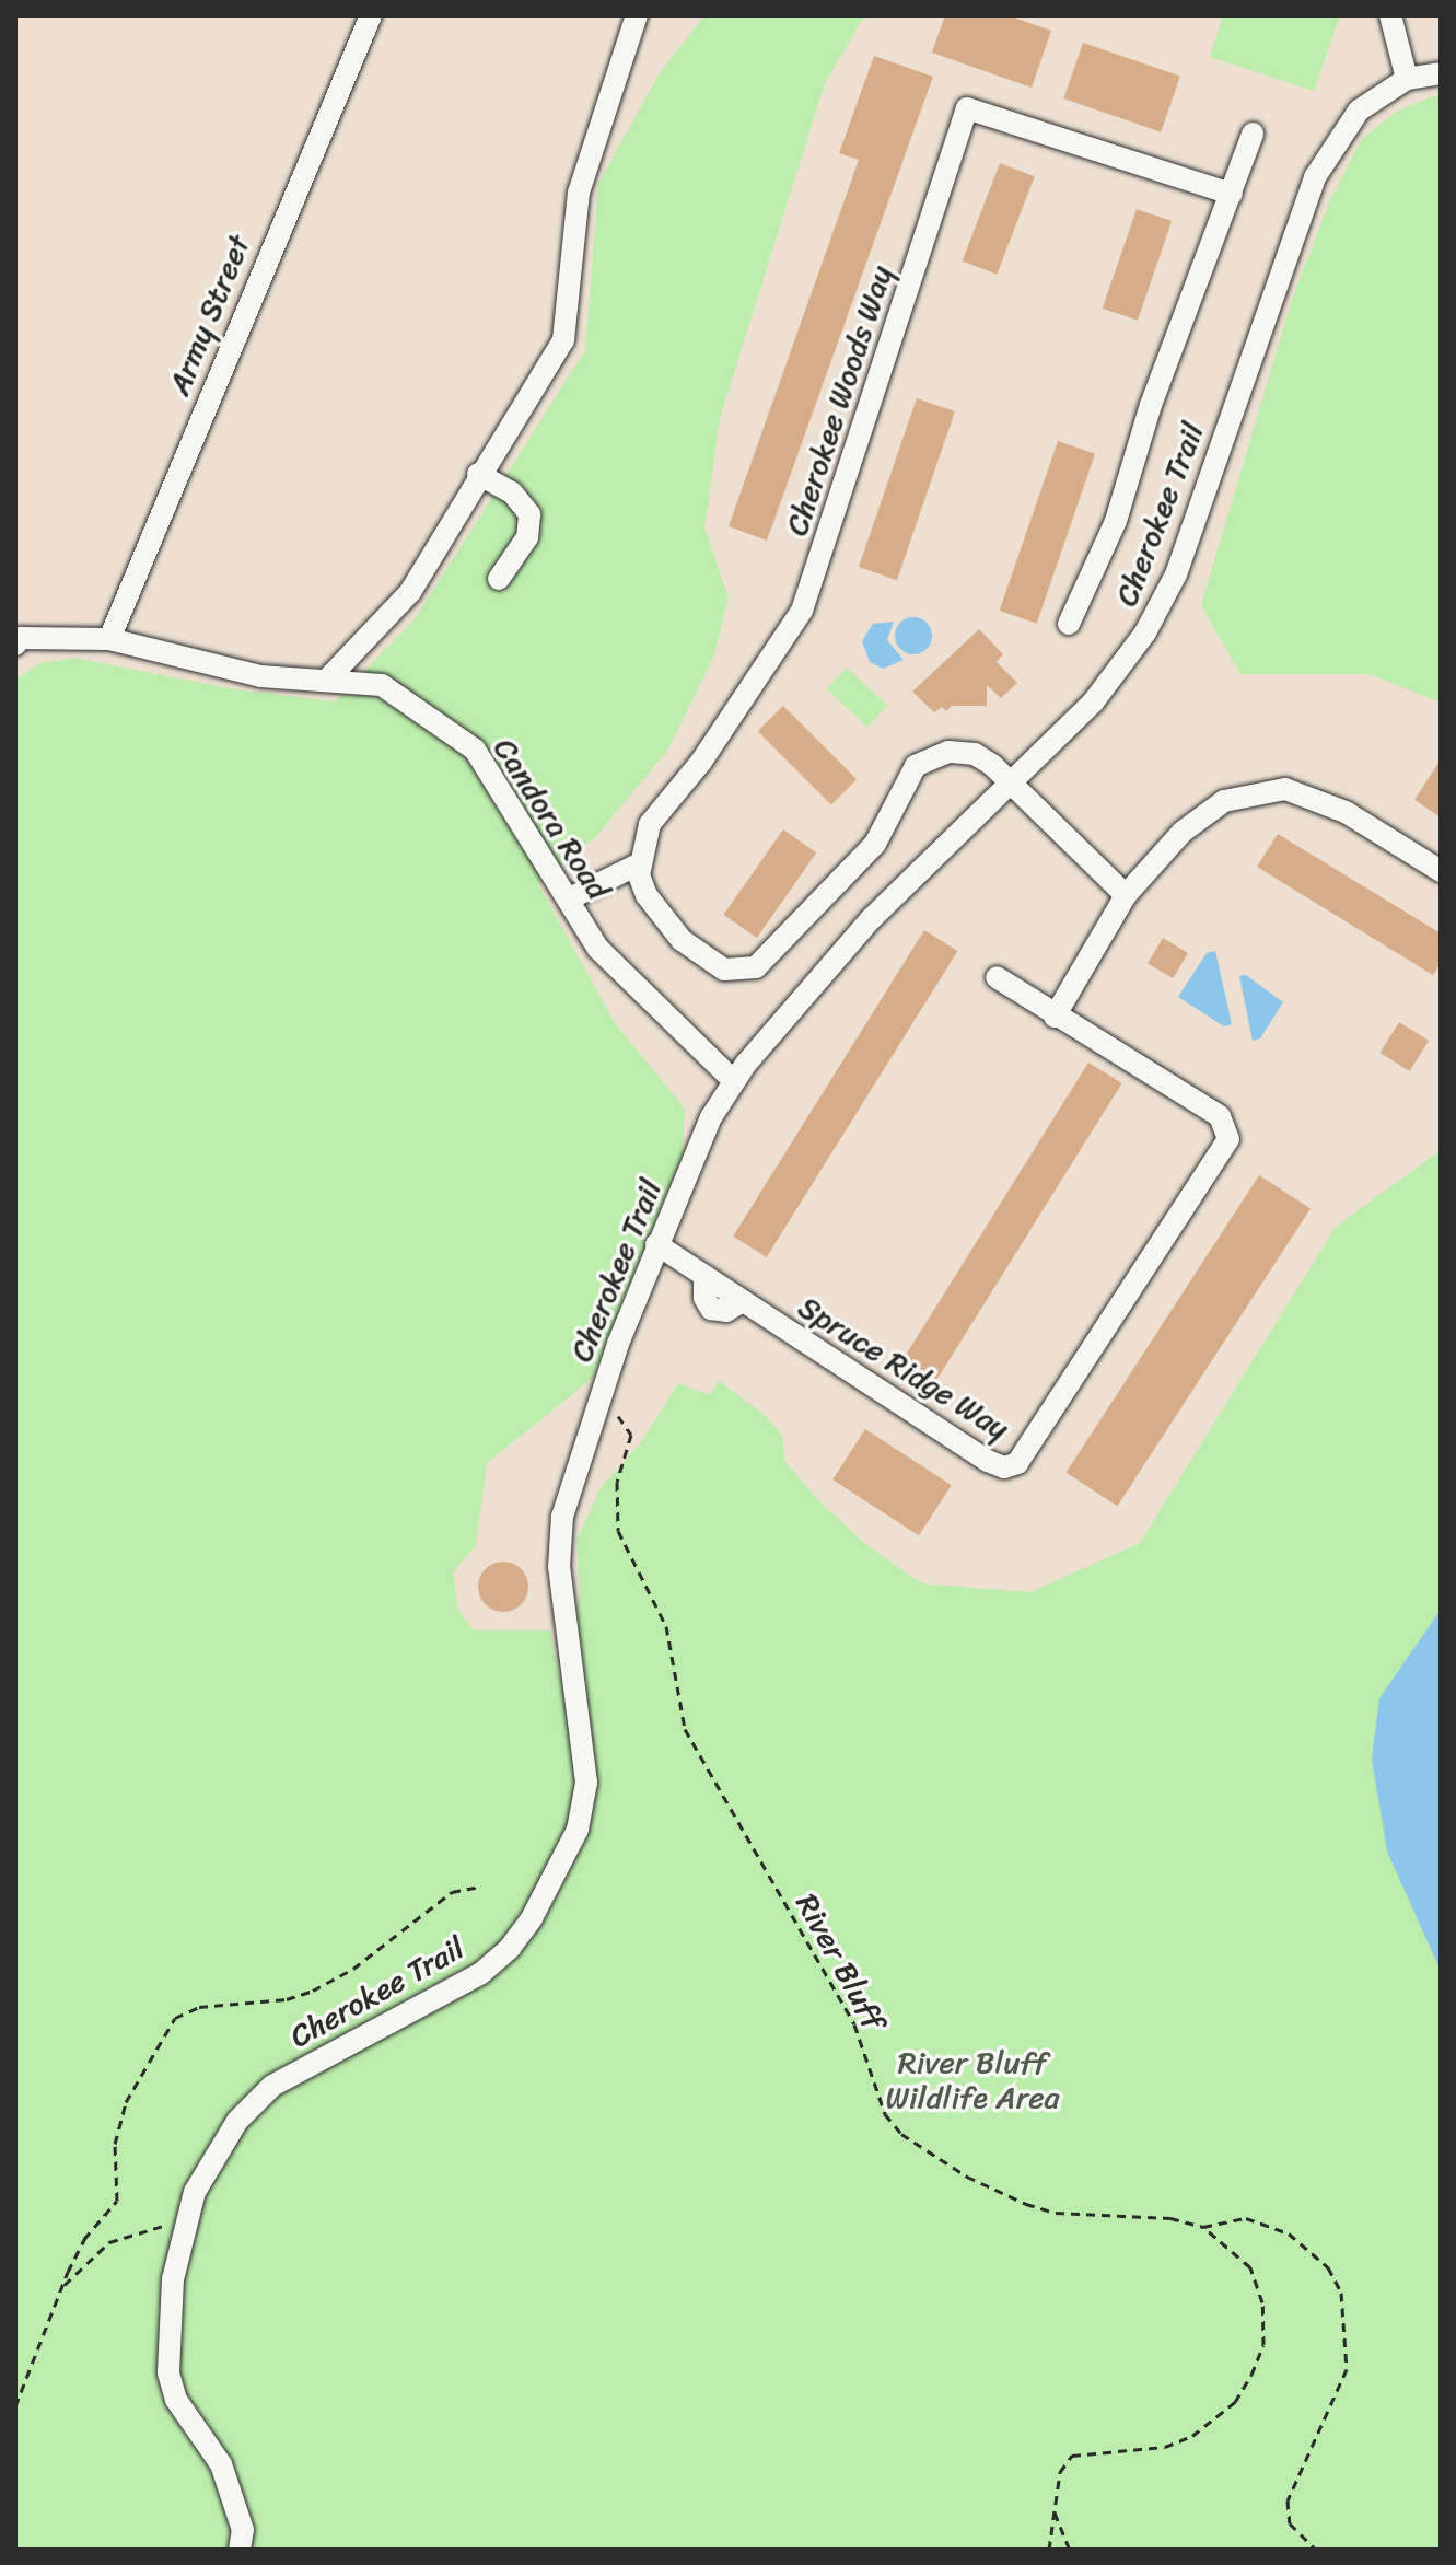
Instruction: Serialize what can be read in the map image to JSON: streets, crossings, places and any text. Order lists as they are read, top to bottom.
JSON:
{
  "streets": {
    "street": [
      "Army Street",
      "Cherokee Woods Way",
      "Cherokee Trail",
      "Candora Road",
      "Spruce Ridge Way"
    ],
    "path": ["River Bluff"]
  },
  "crossings": [
    ["Army Street", "Candora Road"],
    ["Cherokee Trail", "Candora Road"],
    ["Cherokee Trail", "Spruce Ridge Way"],
    ["Cherokee Trail", "River Bluff"]
  ],
  "parks": ["River Bluff Wildlife Area"]
}
